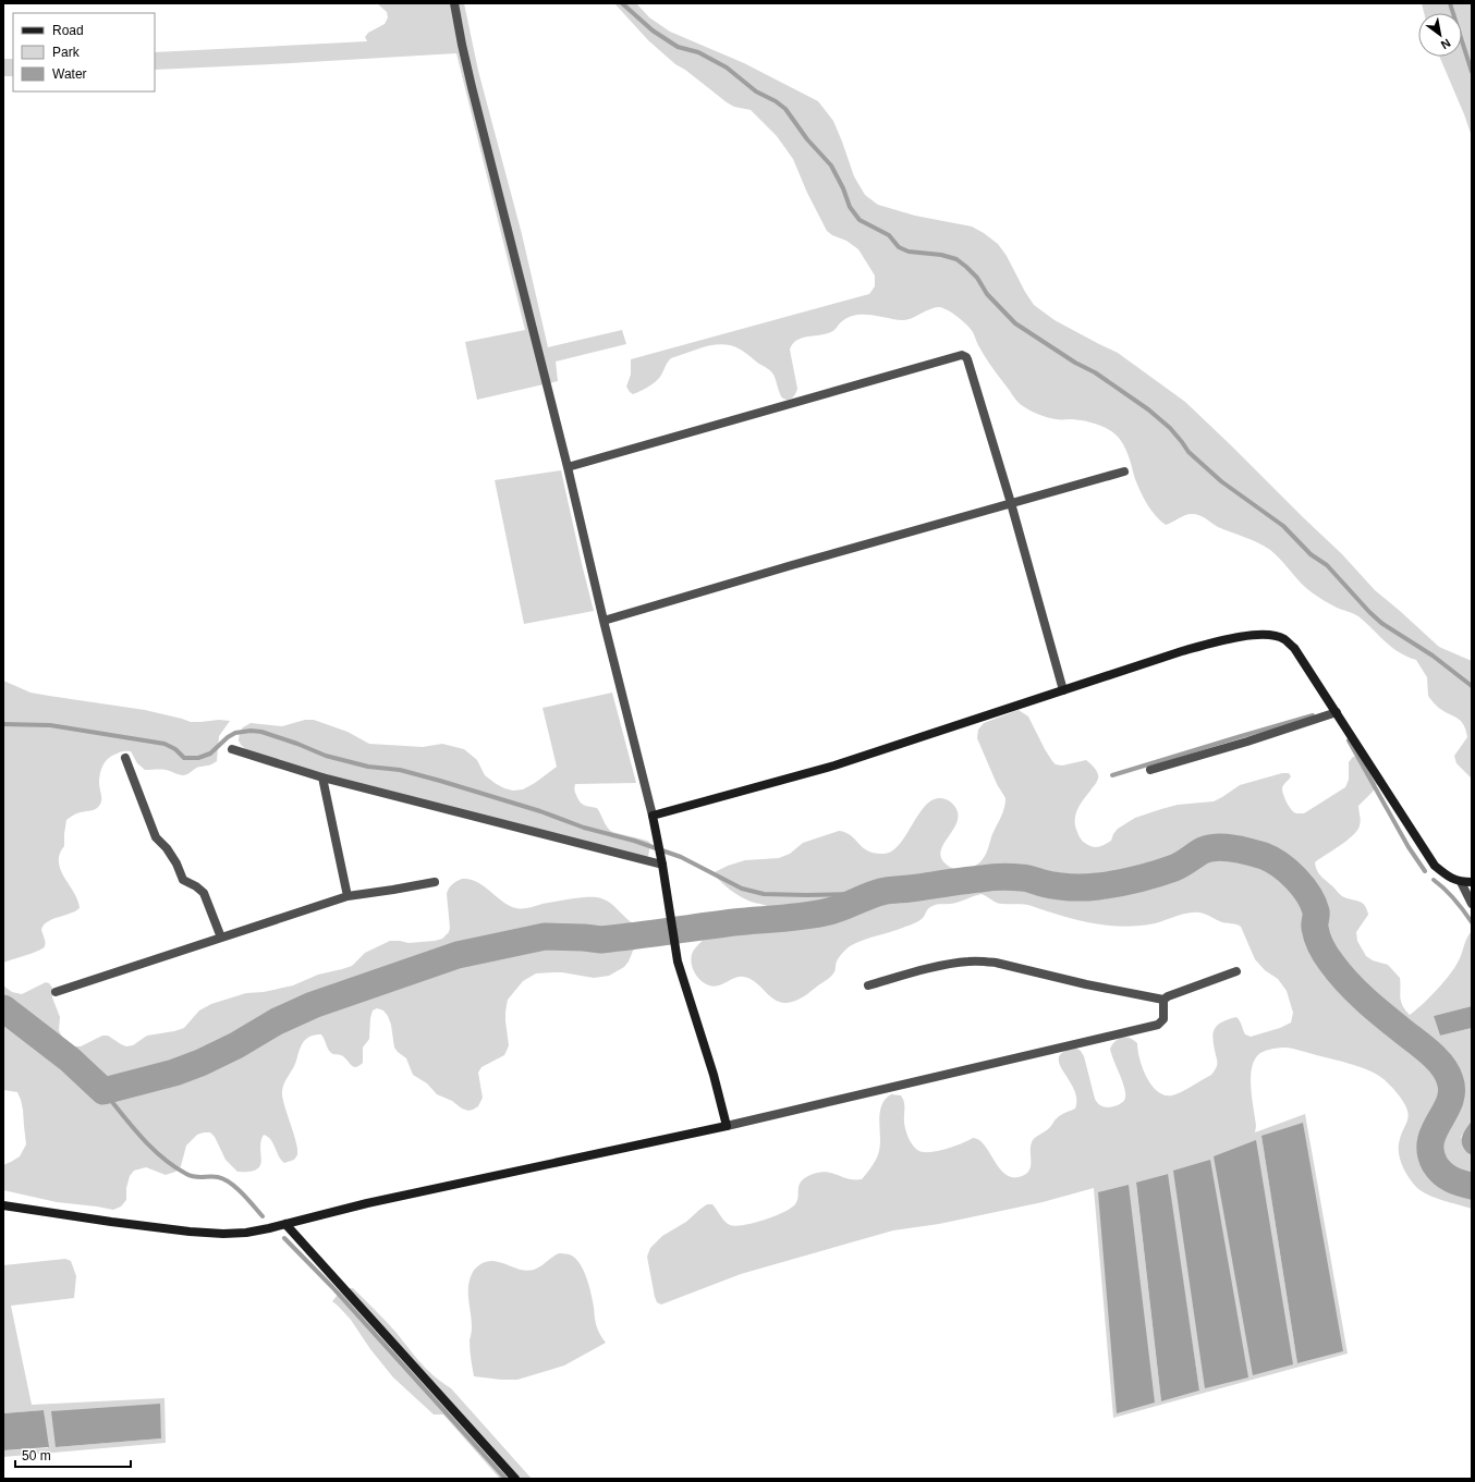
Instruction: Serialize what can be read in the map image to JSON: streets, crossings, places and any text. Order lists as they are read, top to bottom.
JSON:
{
  "legend": ["Road", "Park", "Water"],
  "scale_bar": "50 m",
  "north": "bottom right"
}
